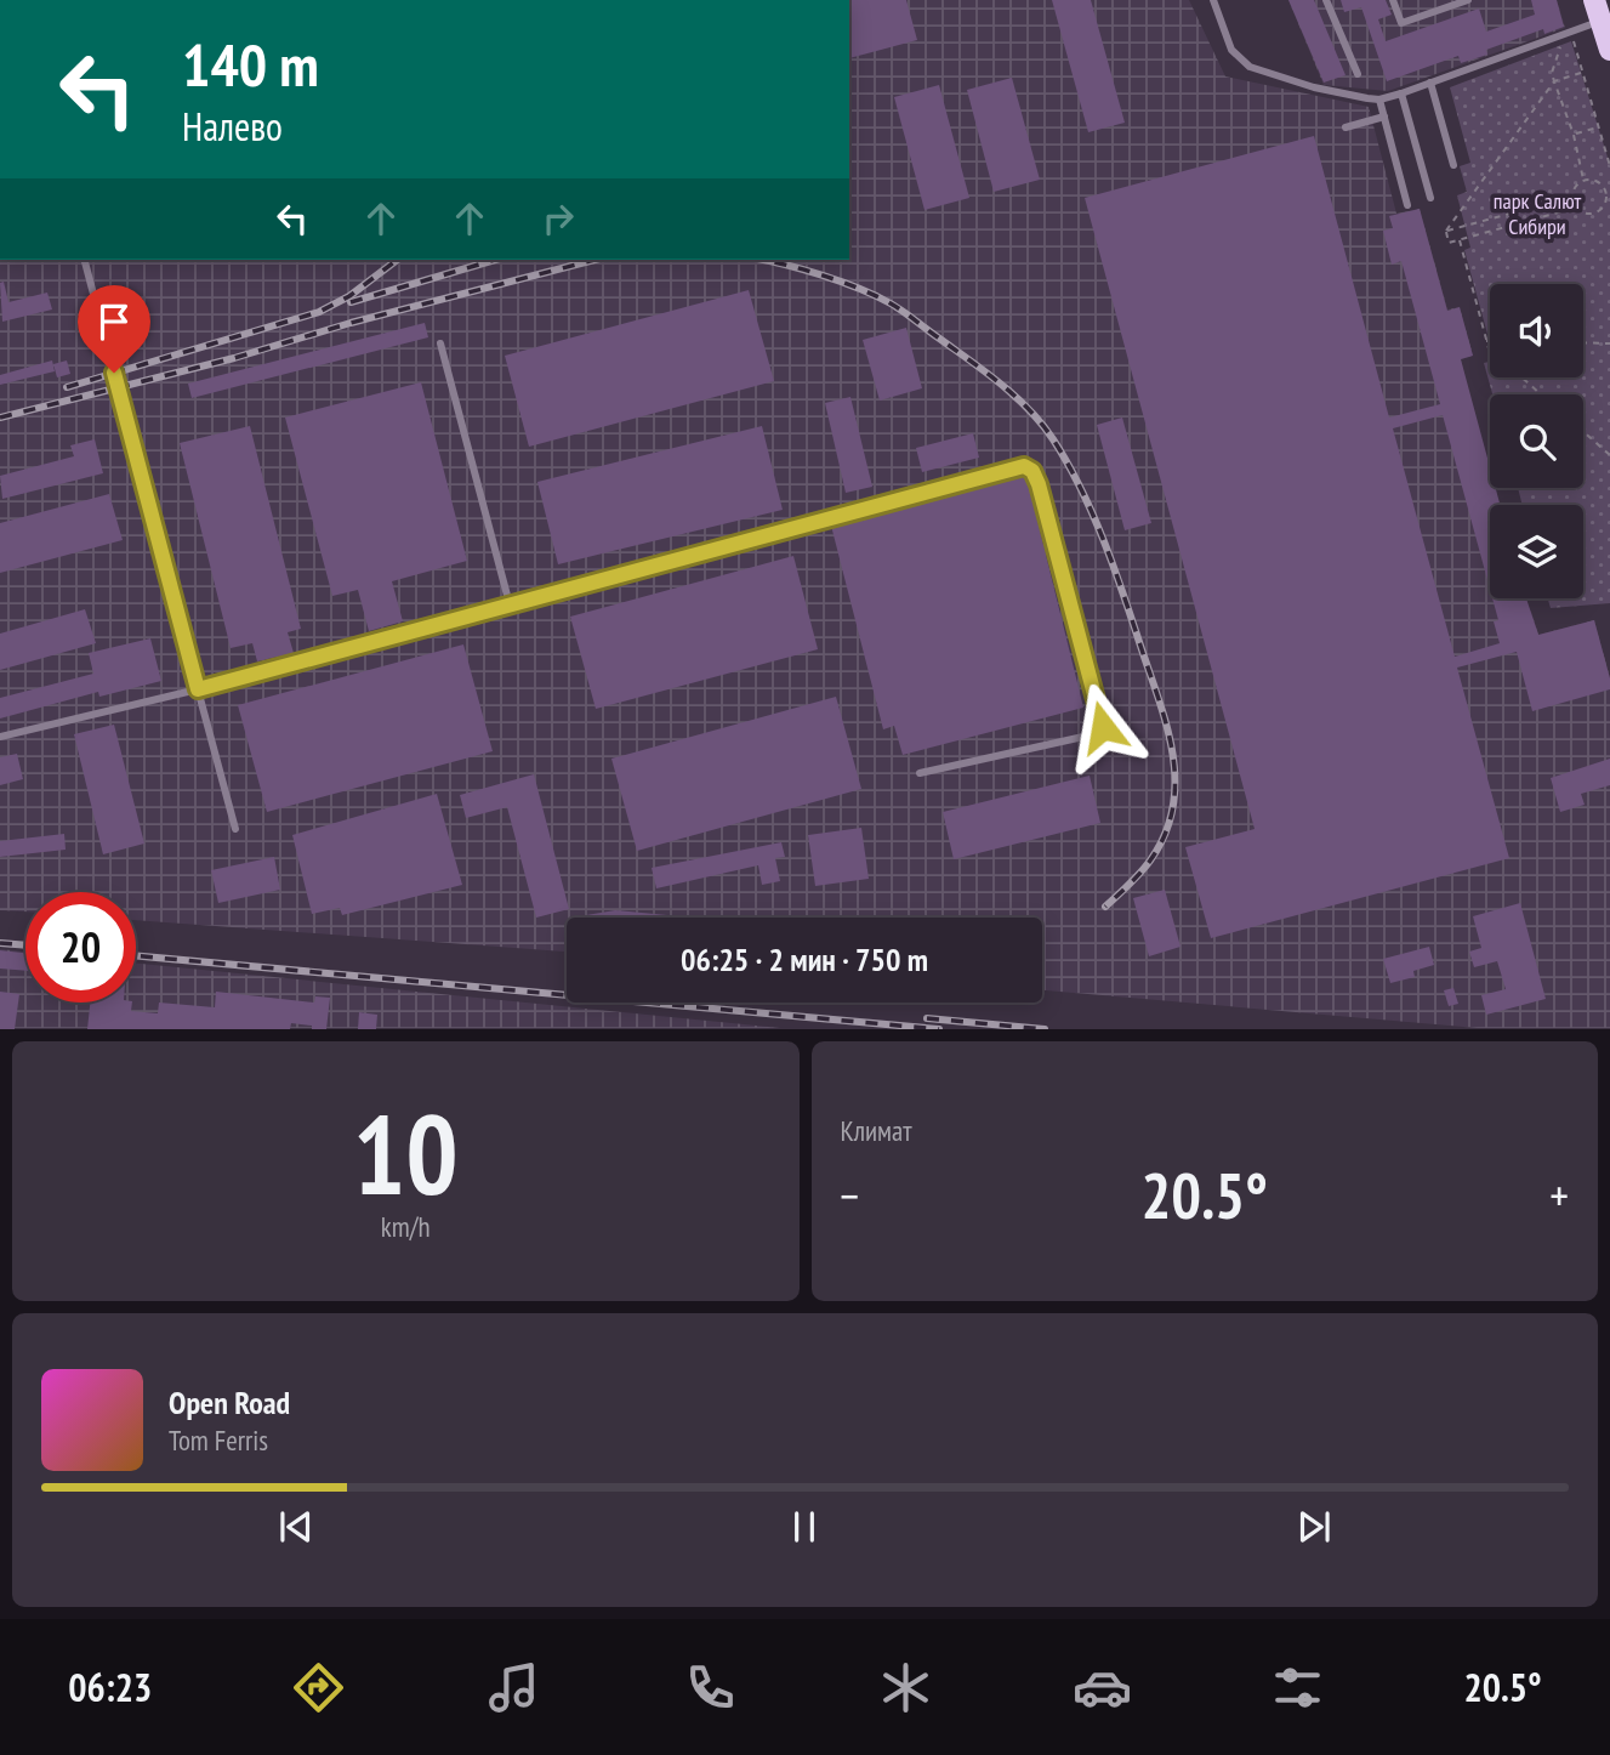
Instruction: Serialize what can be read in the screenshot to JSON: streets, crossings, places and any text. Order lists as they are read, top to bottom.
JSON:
{
  "parks": ["парк Салют Сибири"],
  "page": {
    "turn": ["140 m", "Налево"],
    "limit": "20",
    "trip": "06:25 · 2 мин · 750 m",
    "tile": [
      ["10", "km/h"],
      "Климат"
    ],
    "heat": ["−", "20.5°", "+"],
    "song": ["Open Road", "Tom Ferris"],
    "tabs": ["06:23", "20.5°"]
  }
}
